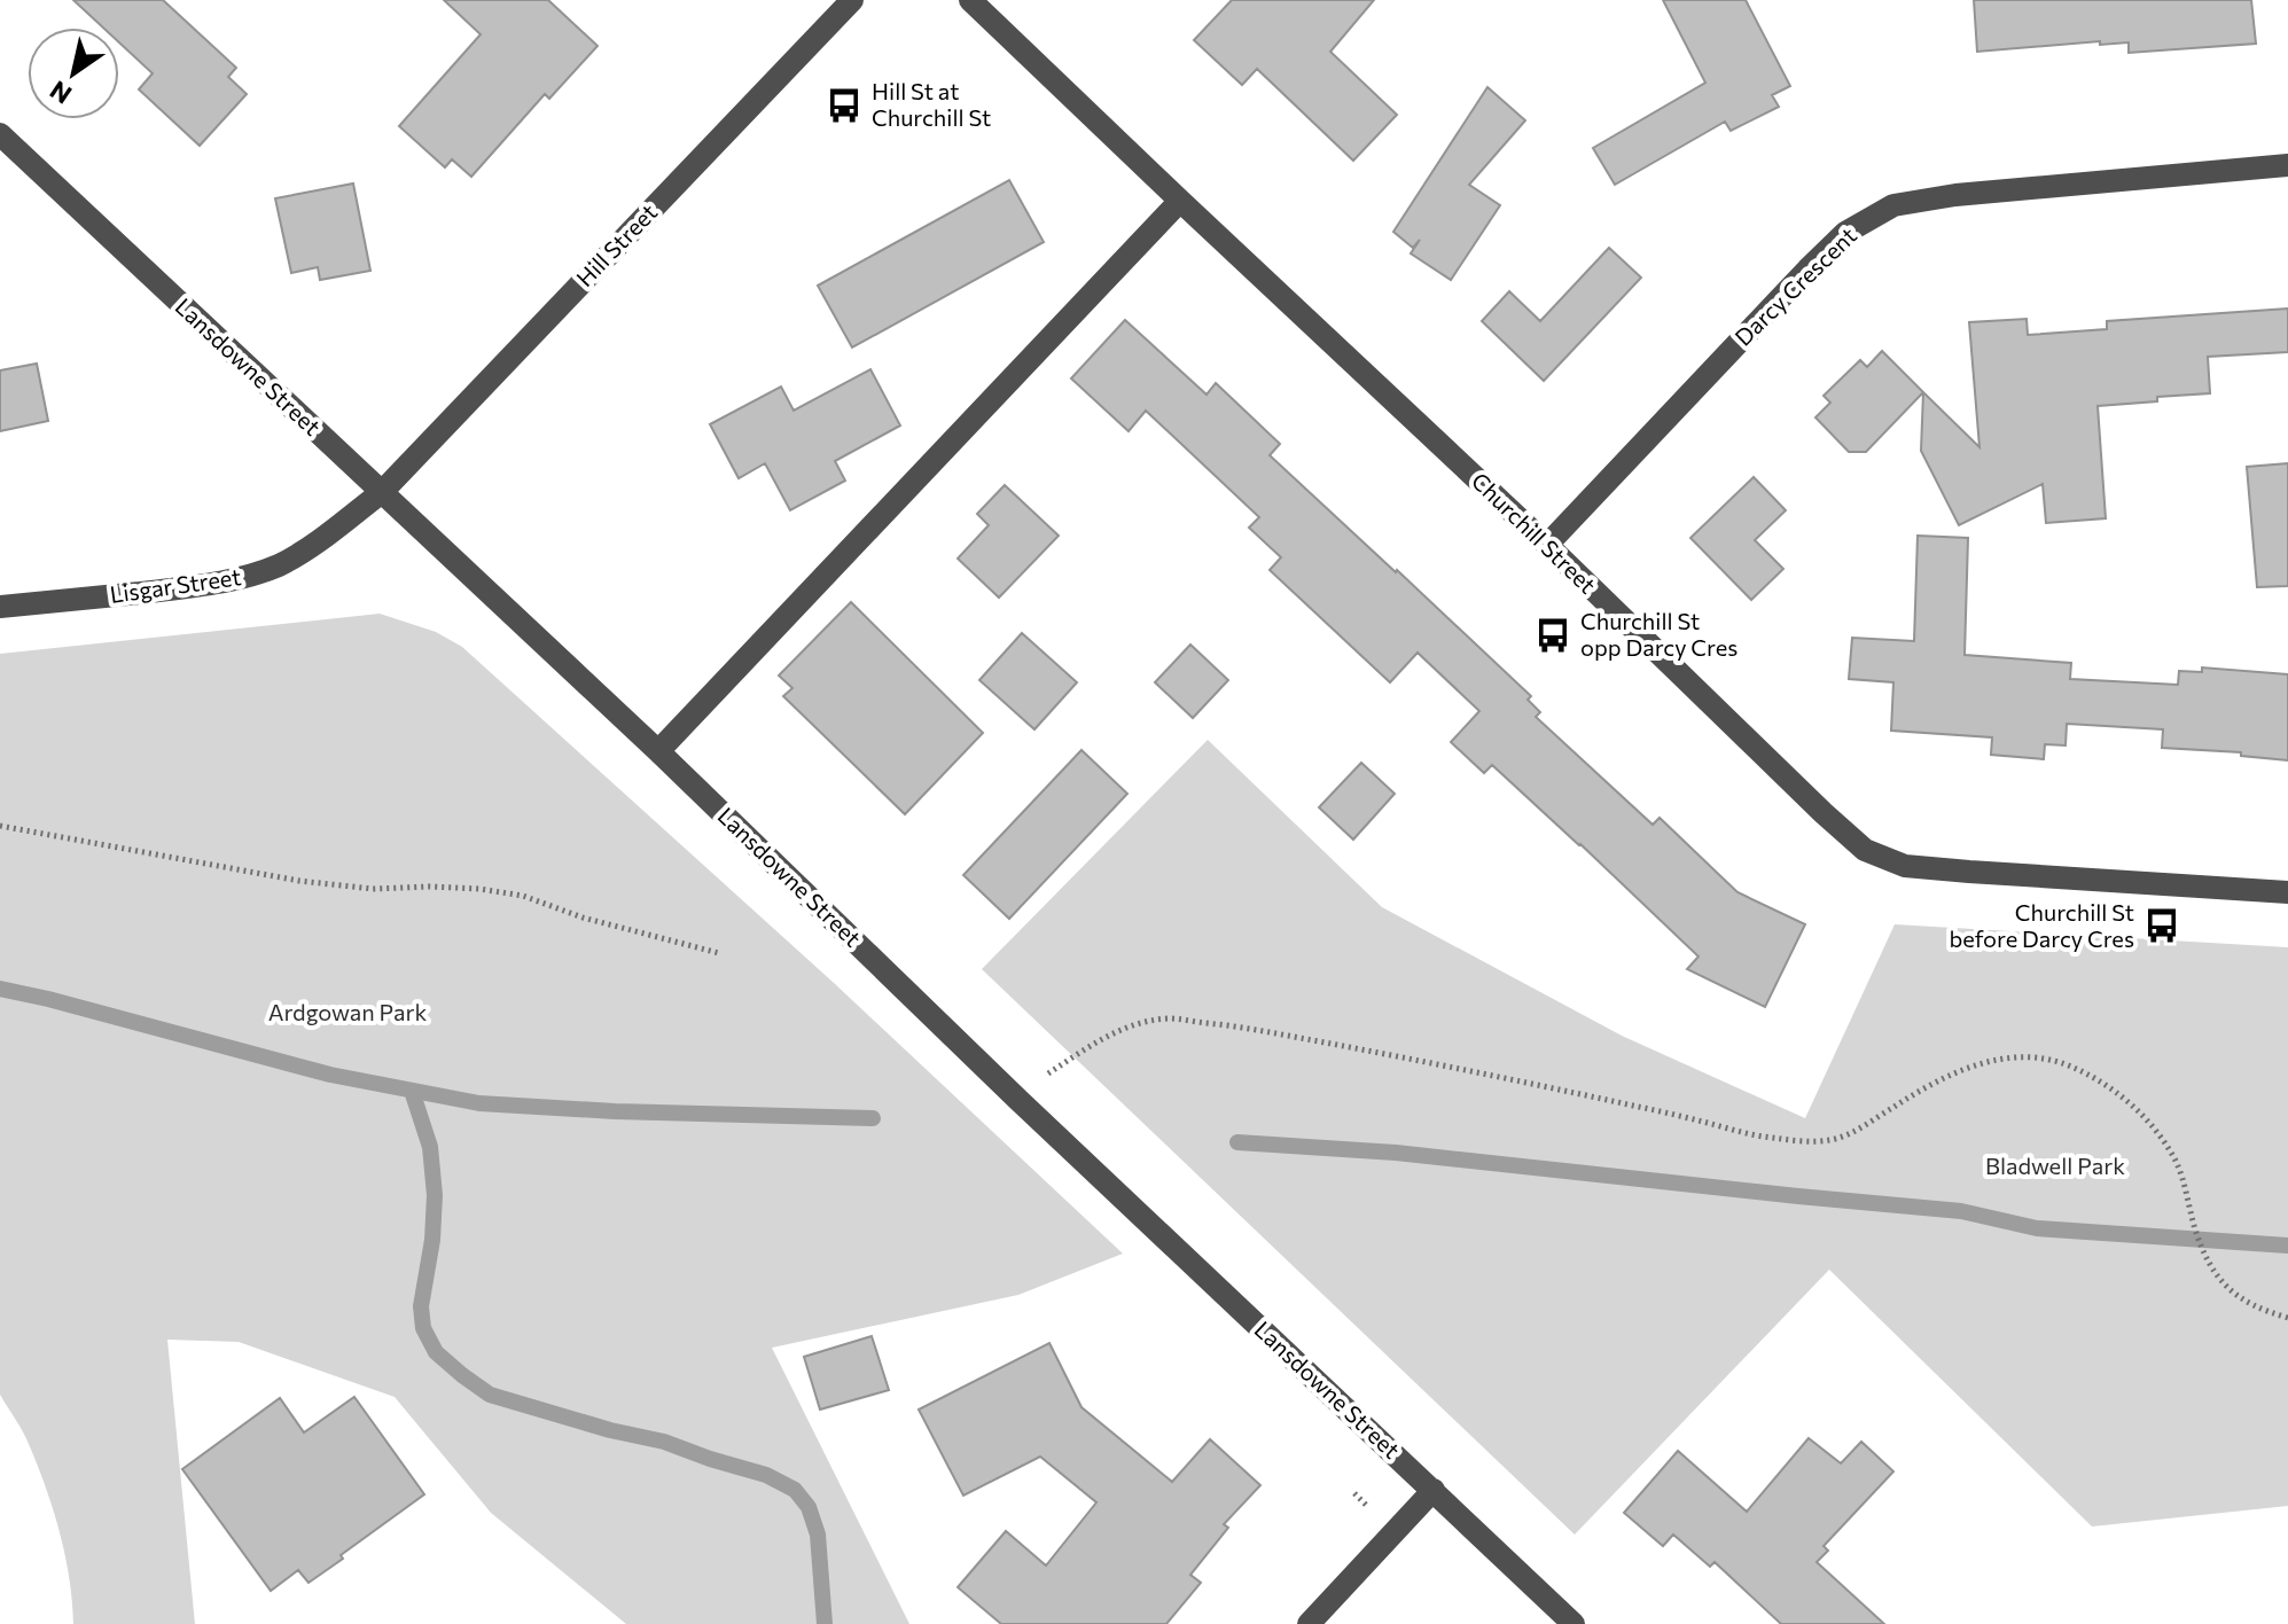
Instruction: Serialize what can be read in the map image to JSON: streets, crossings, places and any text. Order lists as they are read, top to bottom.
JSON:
{
  "streets": {
    "street": [
      "Hill Street",
      "Darcy Crescent",
      "Lansdowne Street",
      "Churchill Street",
      "Lisgar Street"
    ]
  },
  "crossings": [
    ["Hill Street", "Lansdowne Street"],
    ["Hill Street", "Lisgar Street"],
    ["Darcy Crescent", "Churchill Street"],
    ["Lansdowne Street", "Lisgar Street"]
  ],
  "parks": ["Ardgowan Park", "Bladwell Park"],
  "places": {
    "bus stop": ["Hill St at Churchill St", "Churchill St opp Darcy Cres", "Churchill St before Darcy Cres"]
  },
  "north": "bottom left"
}
